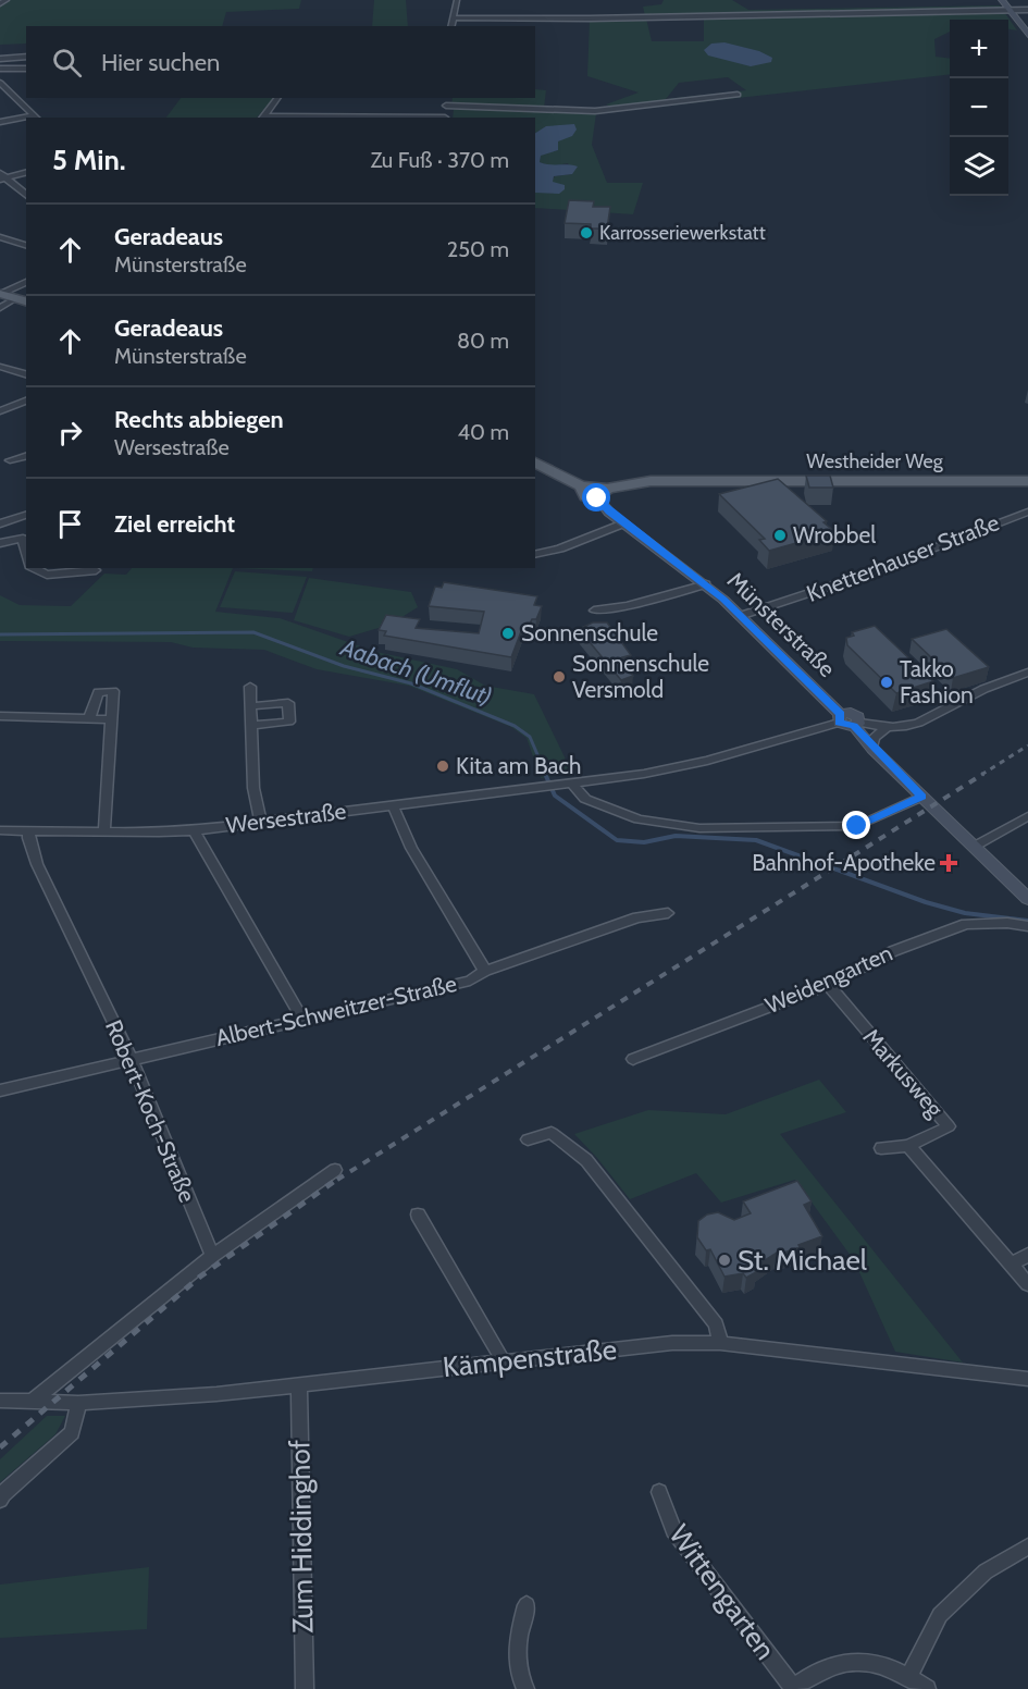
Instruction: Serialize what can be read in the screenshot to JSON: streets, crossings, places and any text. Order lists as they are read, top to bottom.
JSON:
{
  "streets": {
    "main road": ["Westheider Weg"],
    "street": [
      "Knetterhauser Straße",
      "Münsterstraße",
      "Wersestraße",
      "Weidengarten",
      "Albert-Schweitzer-Straße",
      "Markusweg",
      "Robert-Koch-Straße",
      "Kämpenstraße",
      "Zum Hiddinghof",
      "Wittengarten"
    ]
  },
  "crossings": [
    ["Westheider Weg", "Münsterstraße"],
    ["Knetterhauser Straße", "Münsterstraße"],
    ["Münsterstraße", "Wersestraße"],
    ["Wersestraße", "Albert-Schweitzer-Straße"],
    ["Wersestraße", "Robert-Koch-Straße"],
    ["Weidengarten", "Markusweg"],
    ["Albert-Schweitzer-Straße", "Robert-Koch-Straße"],
    ["Kämpenstraße", "Zum Hiddinghof"]
  ],
  "water": ["Aabach (Umflut)"],
  "places": {
    "other": [
      "Karrosseriewerkstatt",
      "Wrobbel",
      "Sonnenschule",
      "Sonnenschule Versmold",
      "Takko Fashion",
      "Kita am Bach",
      "St. Michael"
    ],
    "health": ["Bahnhof-Apotheke"]
  },
  "page": {
    "map_buttons": ["+", "−"],
    "search": "Hier suchen",
    "heading": ["5 Min.", "Zu Fuß · 370 m"],
    "list": [
      ["Geradeaus", "Münsterstraße", "250 m"],
      ["Geradeaus", "Münsterstraße", "80 m"],
      ["Rechts abbiegen", "Wersestraße", "40 m"],
      "Ziel erreicht"
    ]
  }
}
